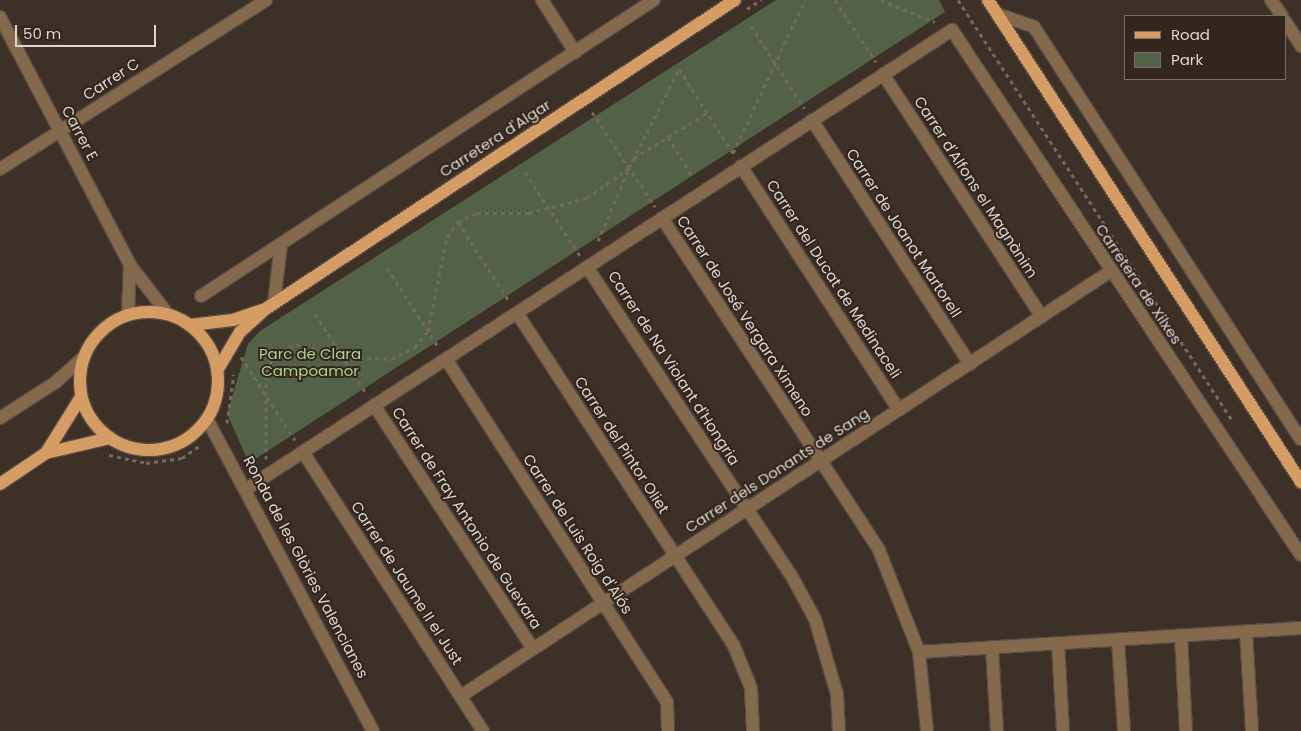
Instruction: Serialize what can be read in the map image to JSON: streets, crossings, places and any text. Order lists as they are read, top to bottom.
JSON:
{
  "streets": {
    "main road": ["Carretera d'Algar", "Carretera de Xilxes"],
    "street": [
      "Carrer C",
      "Carrer E",
      "Carrer d'Alfons el Magnànim",
      "Carrer de Joanot Martorell",
      "Carrer del Ducat de Medinaceli",
      "Carrer de José Vergara Ximeno",
      "Carrer de Na Violant d'Hongria",
      "Carrer del Pintor Oliet",
      "Carrer dels Donants de Sang",
      "Carrer de Fray Antonio de Guevara",
      "Carrer de Luis Roig d'Alós",
      "Ronda de les Glòries Valencianes",
      "Carrer de Jaume II el Just"
    ]
  },
  "crossings": [
    ["Carrer C", "Carrer E"],
    ["Carrer E", "Carretera d'Algar"],
    ["Carrer E", "Ronda de les Glòries Valencianes"],
    ["Carretera d'Algar", "Ronda de les Glòries Valencianes"],
    ["Carrer d'Alfons el Magnànim", "Carrer dels Donants de Sang"],
    ["Carrer de Joanot Martorell", "Carrer dels Donants de Sang"],
    ["Carrer del Ducat de Medinaceli", "Carrer dels Donants de Sang"],
    ["Carretera de Xilxes", "Carrer dels Donants de Sang"],
    ["Carrer de José Vergara Ximeno", "Carrer dels Donants de Sang"],
    ["Carrer de Na Violant d'Hongria", "Carrer dels Donants de Sang"],
    ["Carrer del Pintor Oliet", "Carrer dels Donants de Sang"],
    ["Carrer dels Donants de Sang", "Carrer de Fray Antonio de Guevara"],
    ["Carrer dels Donants de Sang", "Carrer de Luis Roig d'Alós"],
    ["Carrer dels Donants de Sang", "Carrer de Jaume II el Just"]
  ],
  "parks": ["Parc de Clara Campoamor"],
  "legend": ["Road", "Park"],
  "scale_bar": "50 m"
}
